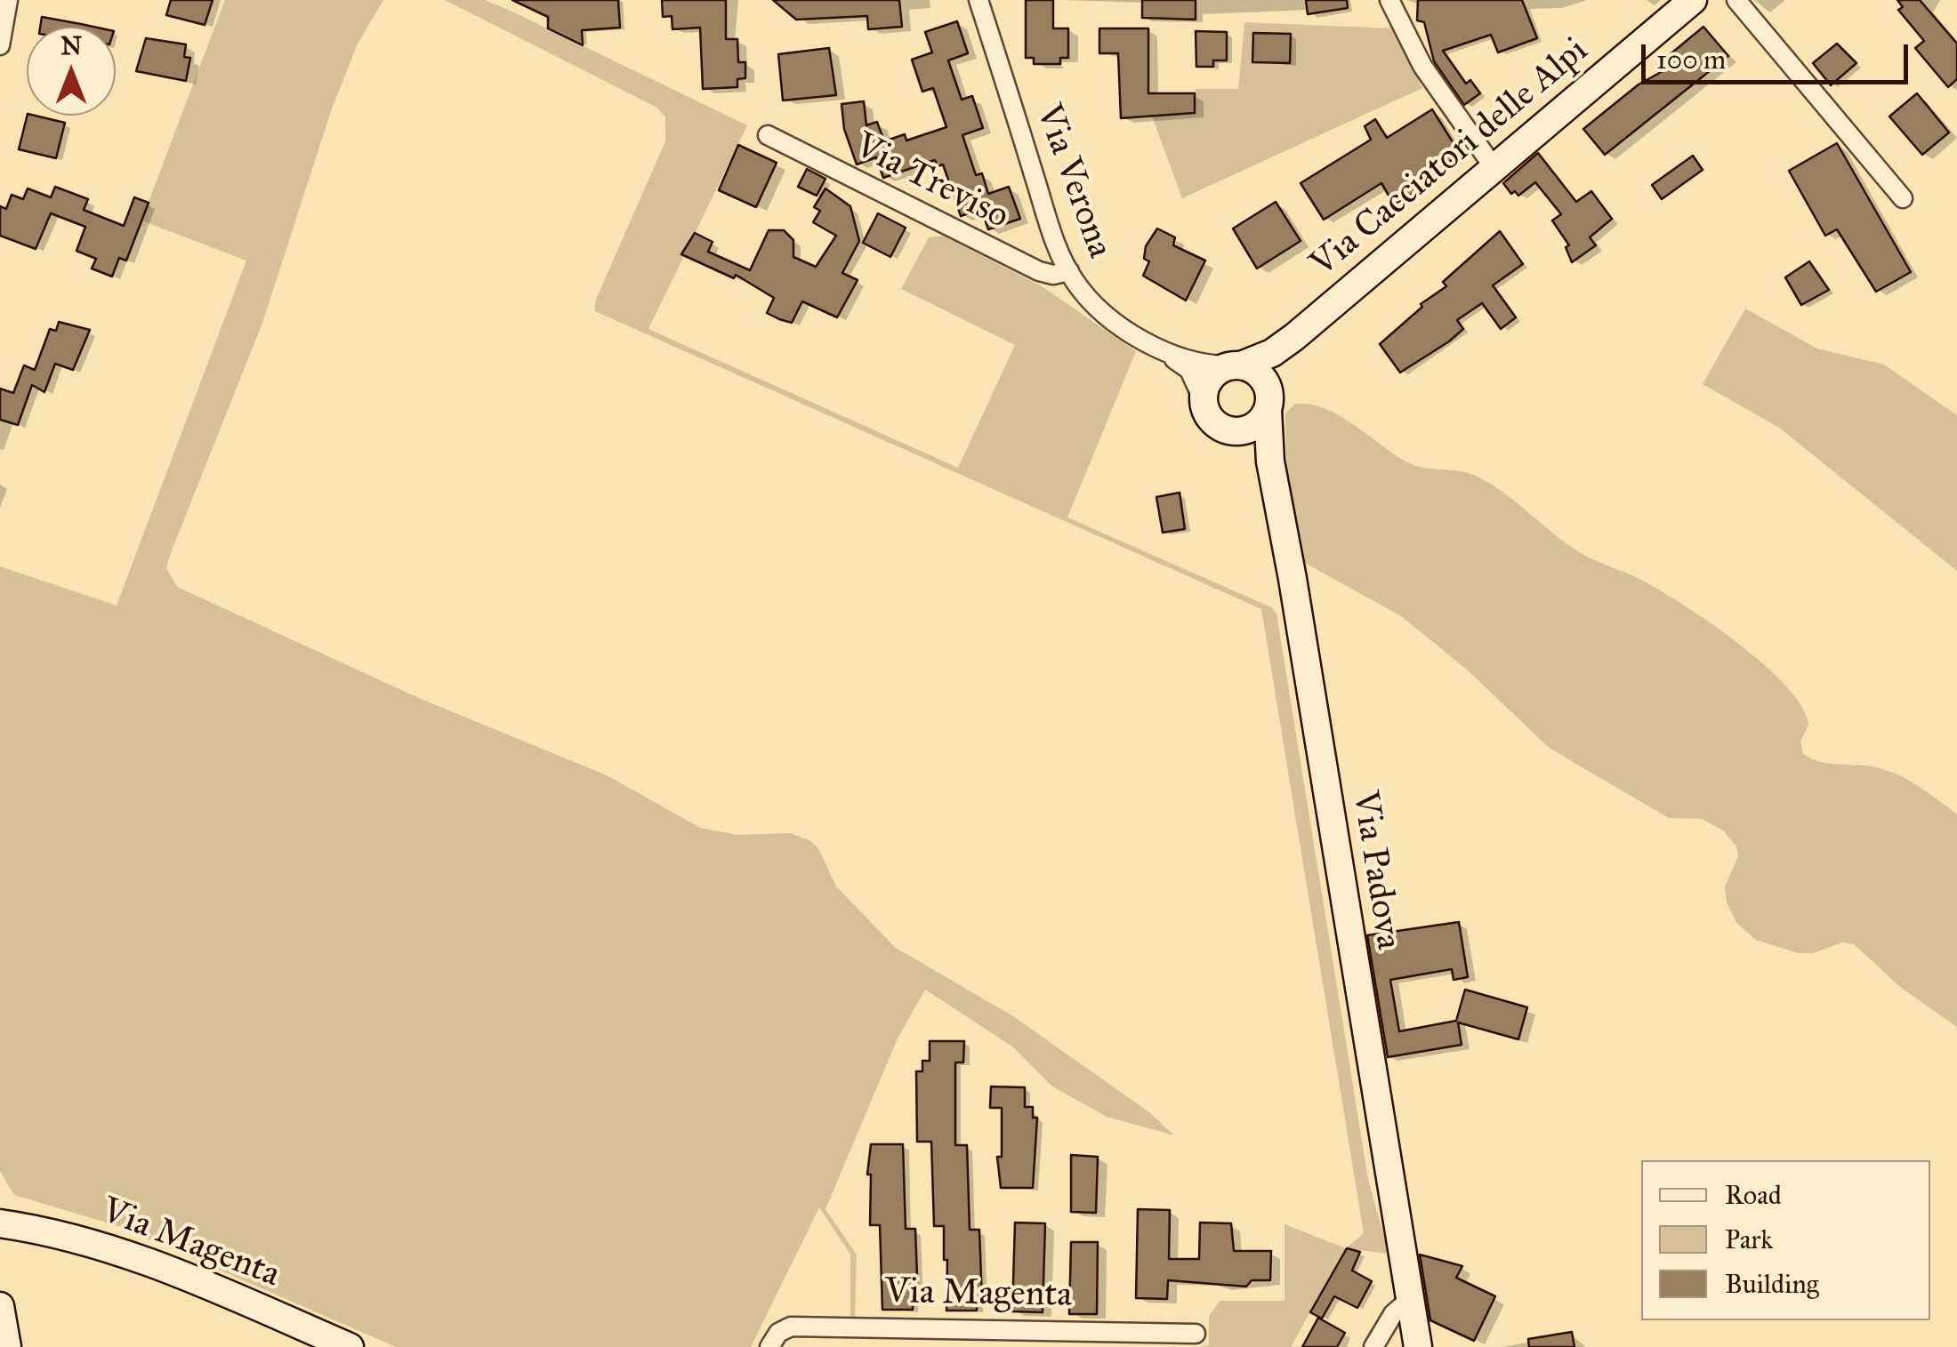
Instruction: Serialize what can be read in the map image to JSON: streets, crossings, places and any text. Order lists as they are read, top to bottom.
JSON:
{
  "streets": {
    "street": [
      "Via Cacciatori delle Alpi",
      "Via Verona",
      "Via Treviso",
      "Via Padova",
      "Via Magenta"
    ]
  },
  "crossings": [
    ["Via Cacciatori delle Alpi", "Via Verona"],
    ["Via Cacciatori delle Alpi", "Via Padova"],
    ["Via Verona", "Via Treviso"],
    ["Via Verona", "Via Padova"]
  ],
  "legend": ["Road", "Park", "Building"],
  "scale_bar": "100 m",
  "north": "top"
}
